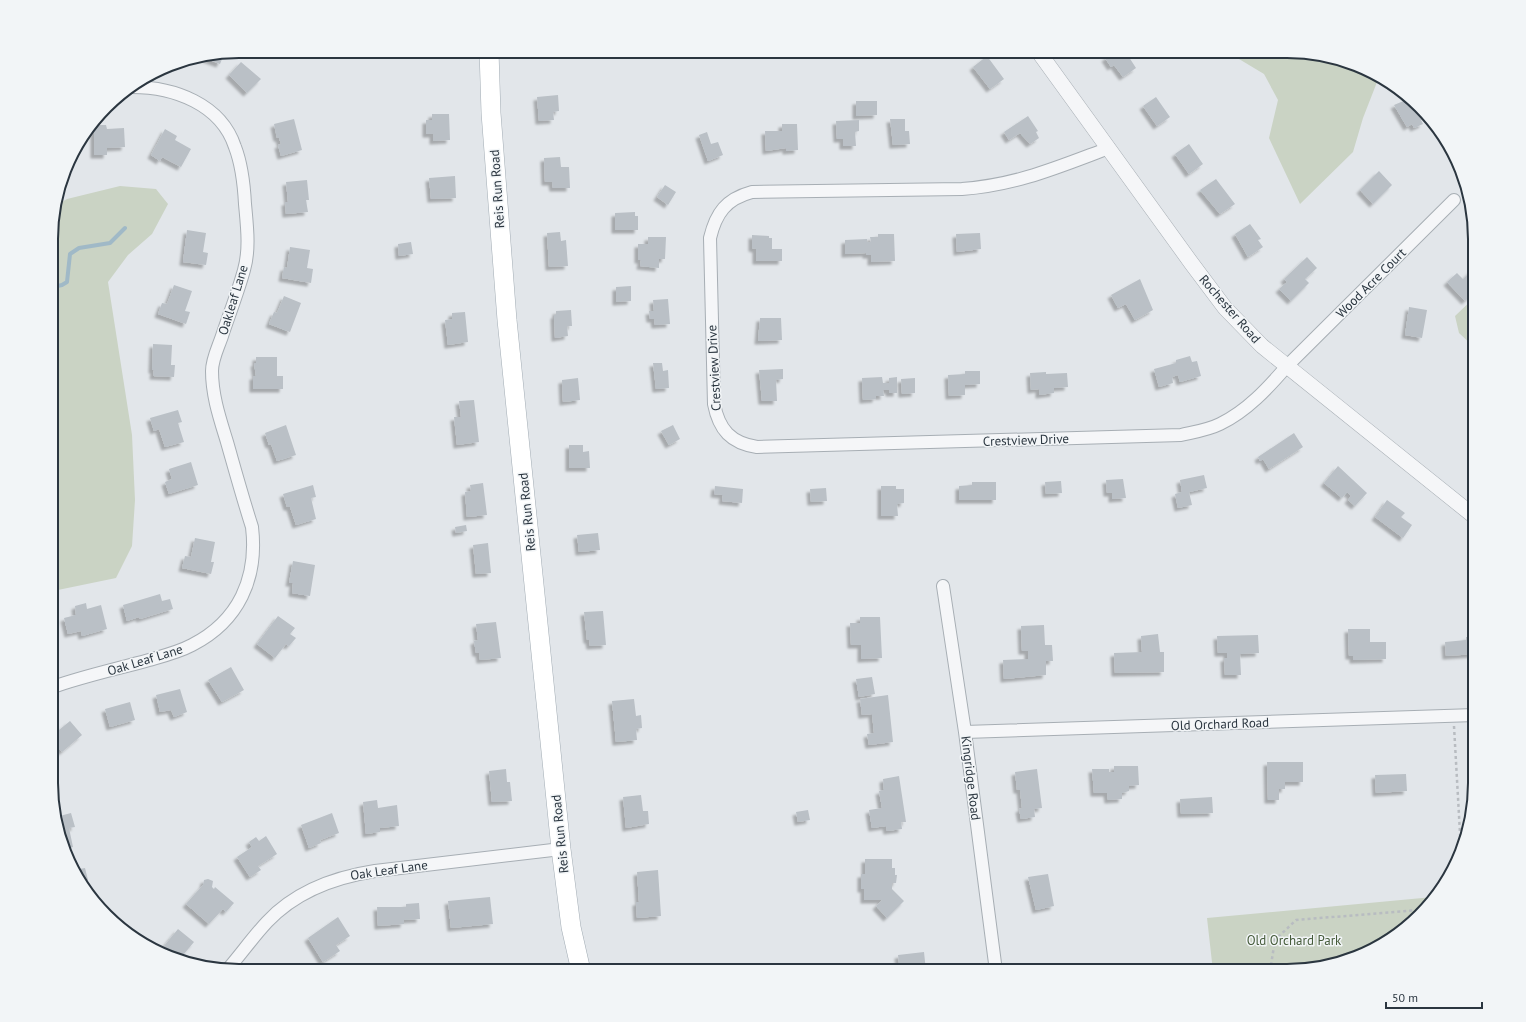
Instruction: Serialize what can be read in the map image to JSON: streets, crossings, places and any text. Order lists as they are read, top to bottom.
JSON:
{
  "streets": {
    "main road": ["Reis Run Road"],
    "street": [
      "Wood Acre Court",
      "Oakleaf Lane",
      "Rochester Road",
      "Crestview Drive",
      "Oak Leaf Lane",
      "Old Orchard Road",
      "Kingridge Road"
    ]
  },
  "crossings": [
    ["Reis Run Road", "Oak Leaf Lane"],
    ["Wood Acre Court", "Rochester Road"],
    ["Wood Acre Court", "Crestview Drive"],
    ["Oakleaf Lane", "Oak Leaf Lane"],
    ["Rochester Road", "Crestview Drive"],
    ["Old Orchard Road", "Kingridge Road"]
  ],
  "parks": ["Old Orchard Park"],
  "scale_bar": "50 m"
}
